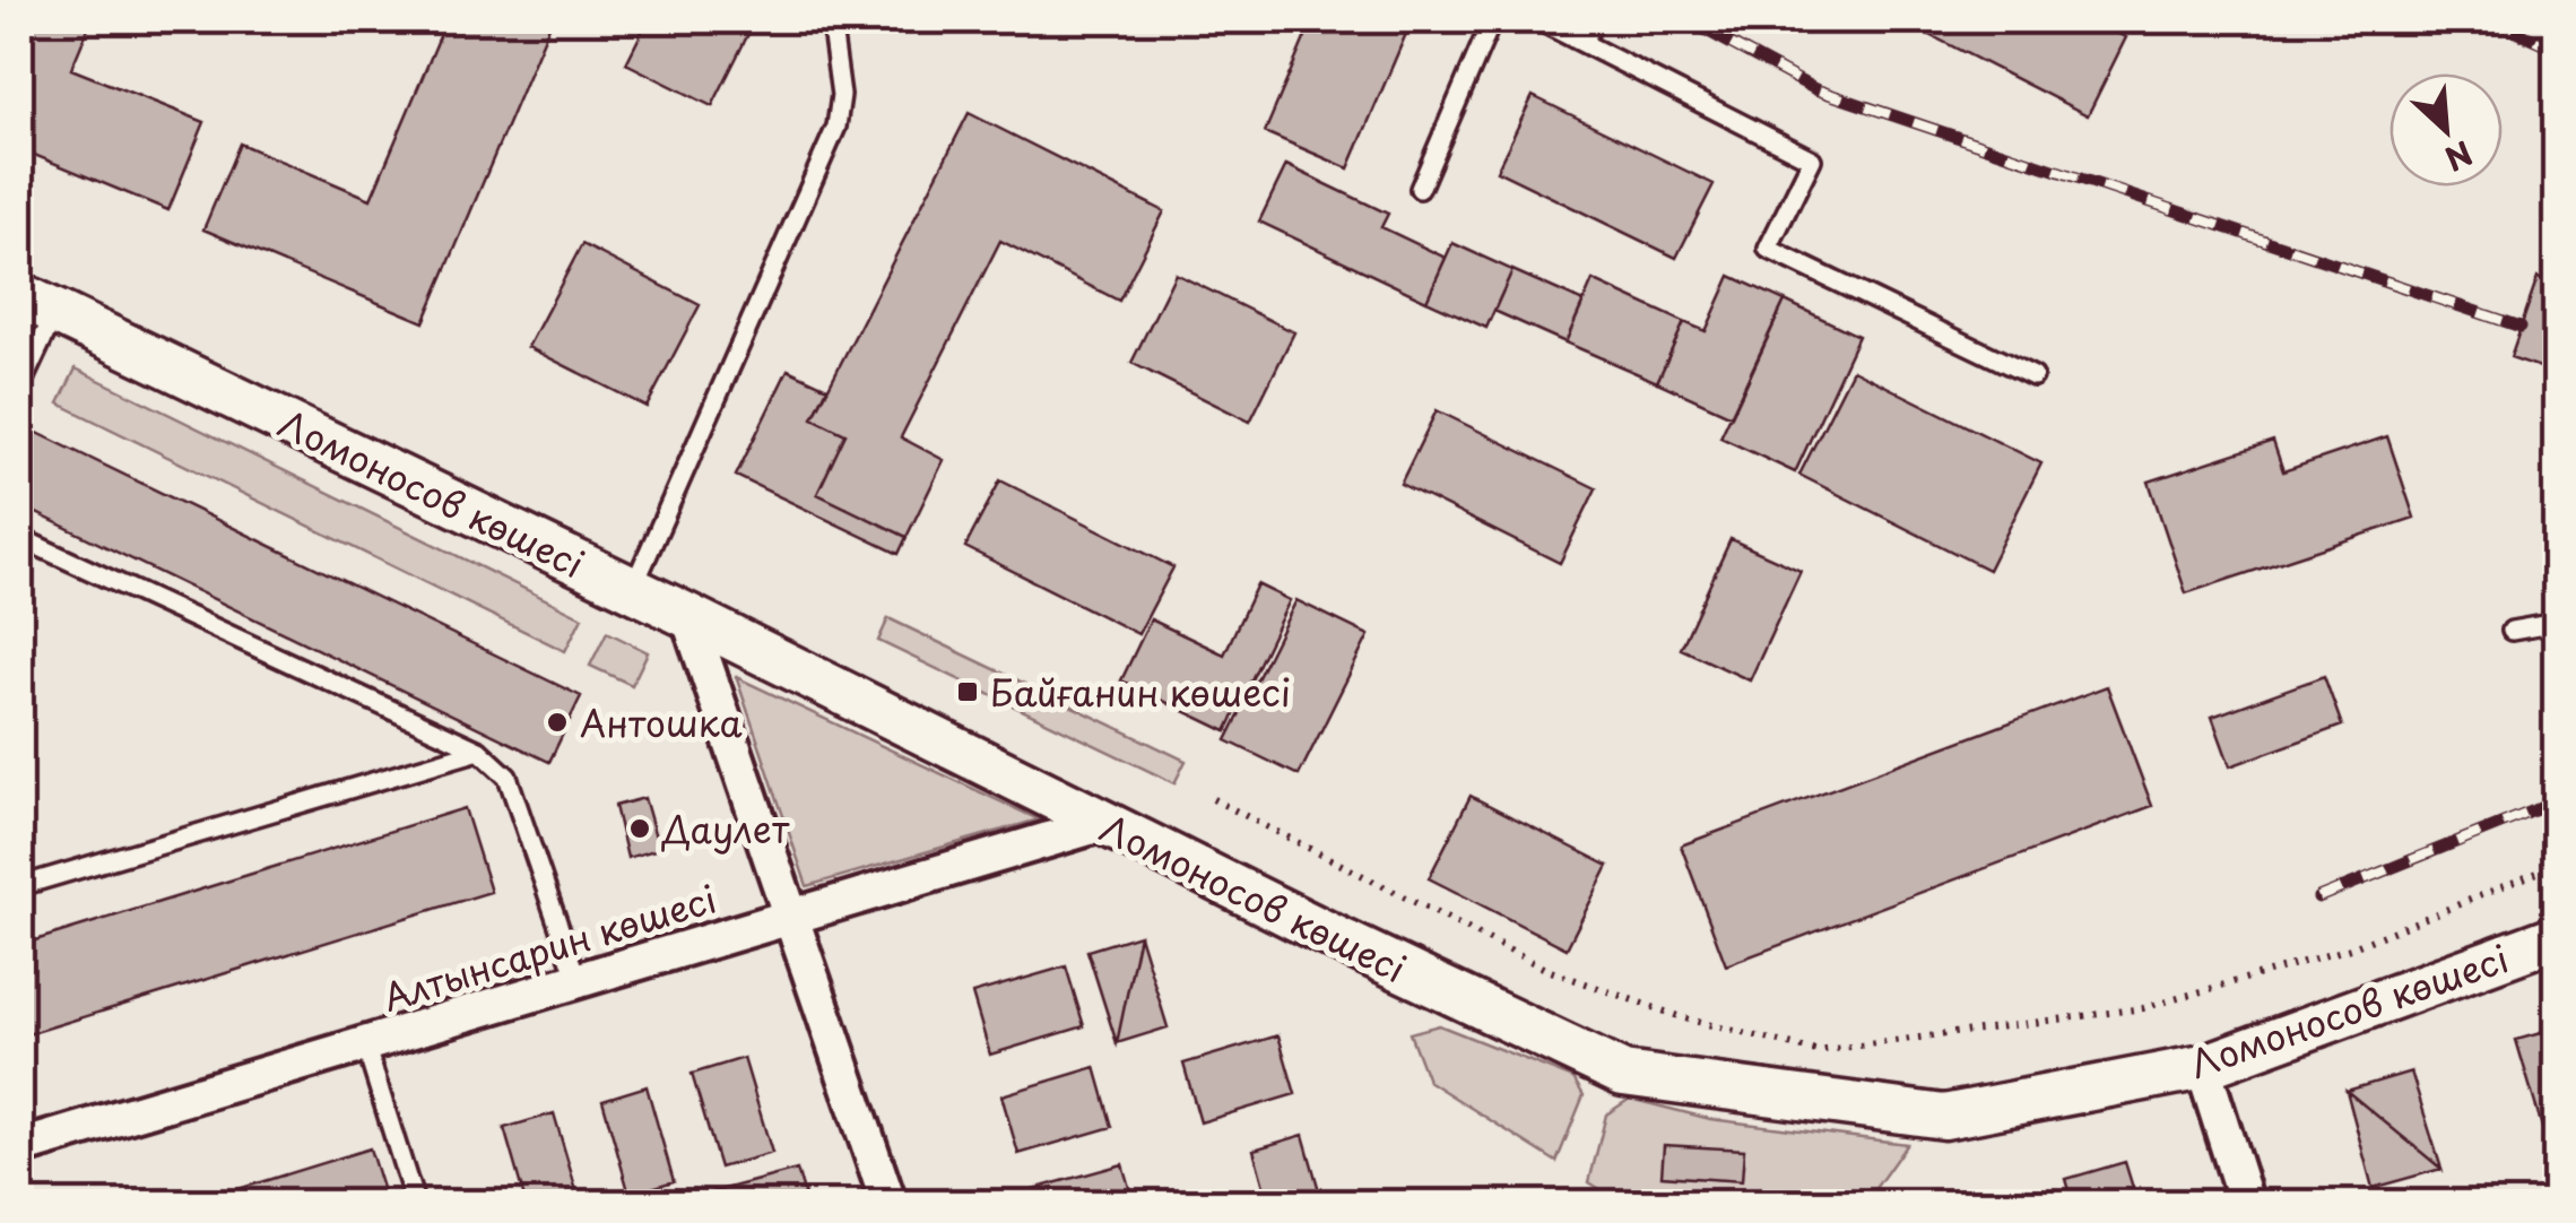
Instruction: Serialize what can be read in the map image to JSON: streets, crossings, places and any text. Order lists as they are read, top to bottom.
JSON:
{
  "streets": {
    "street": ["Ломоносов көшесі", "Алтынсарин көшесі"]
  },
  "crossings": [
    ["Ломоносов көшесі", "Алтынсарин көшесі"]
  ],
  "places": {
    "transit": ["Байғанин көшесі"],
    "other": ["Антошка", "Даулет"]
  },
  "north": "bottom right"
}
